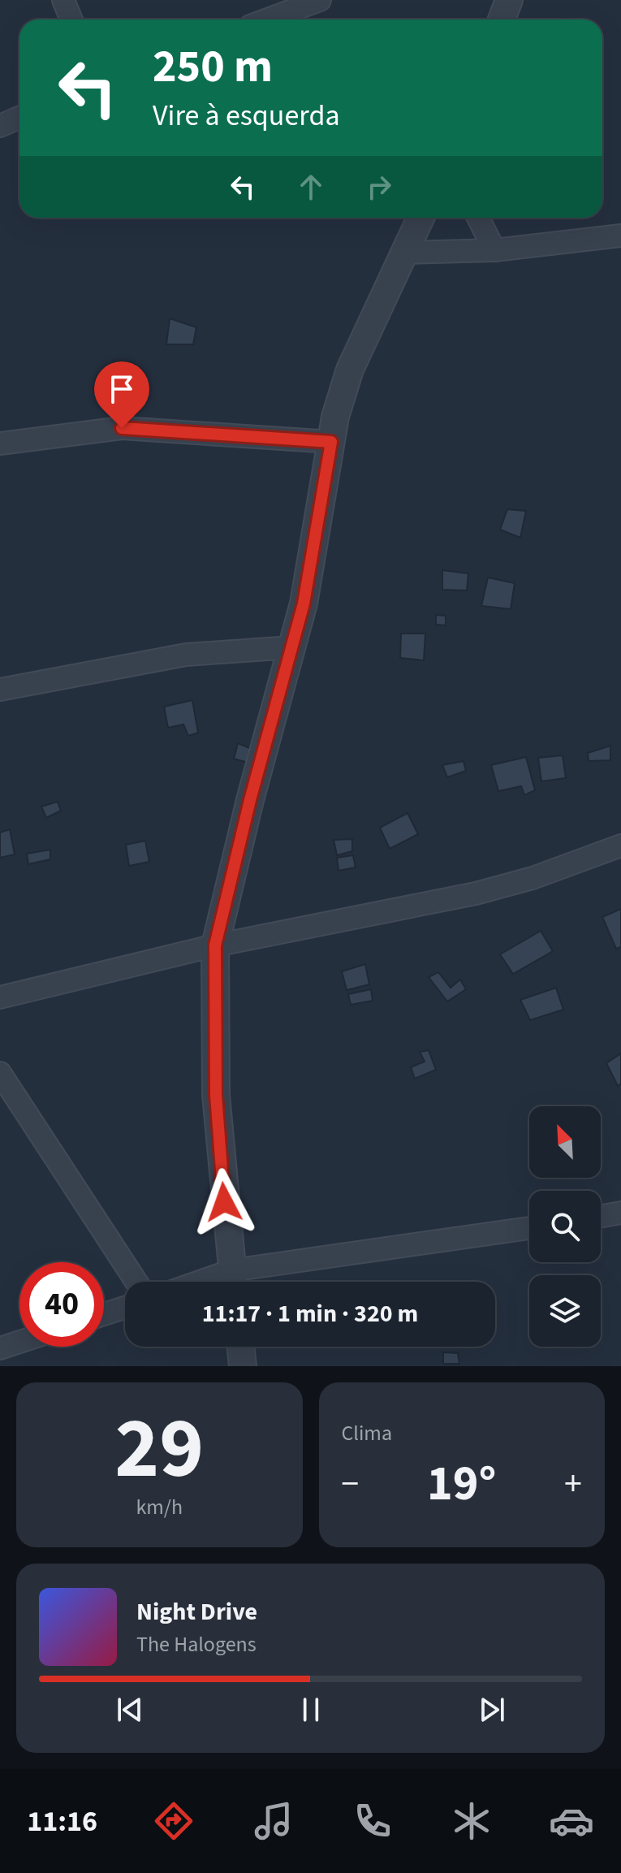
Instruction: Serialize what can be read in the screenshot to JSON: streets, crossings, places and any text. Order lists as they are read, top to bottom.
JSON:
{
  "north": "top left",
  "page": {
    "turn": ["250 m", "Vire à esquerda"],
    "limit": "40",
    "trip": "11:17 · 1 min · 320 m",
    "tile": [
      ["29", "km/h"],
      "Clima"
    ],
    "heat": ["−", "19°", "+"],
    "song": ["Night Drive", "The Halogens"],
    "tabs": "11:16"
  }
}
